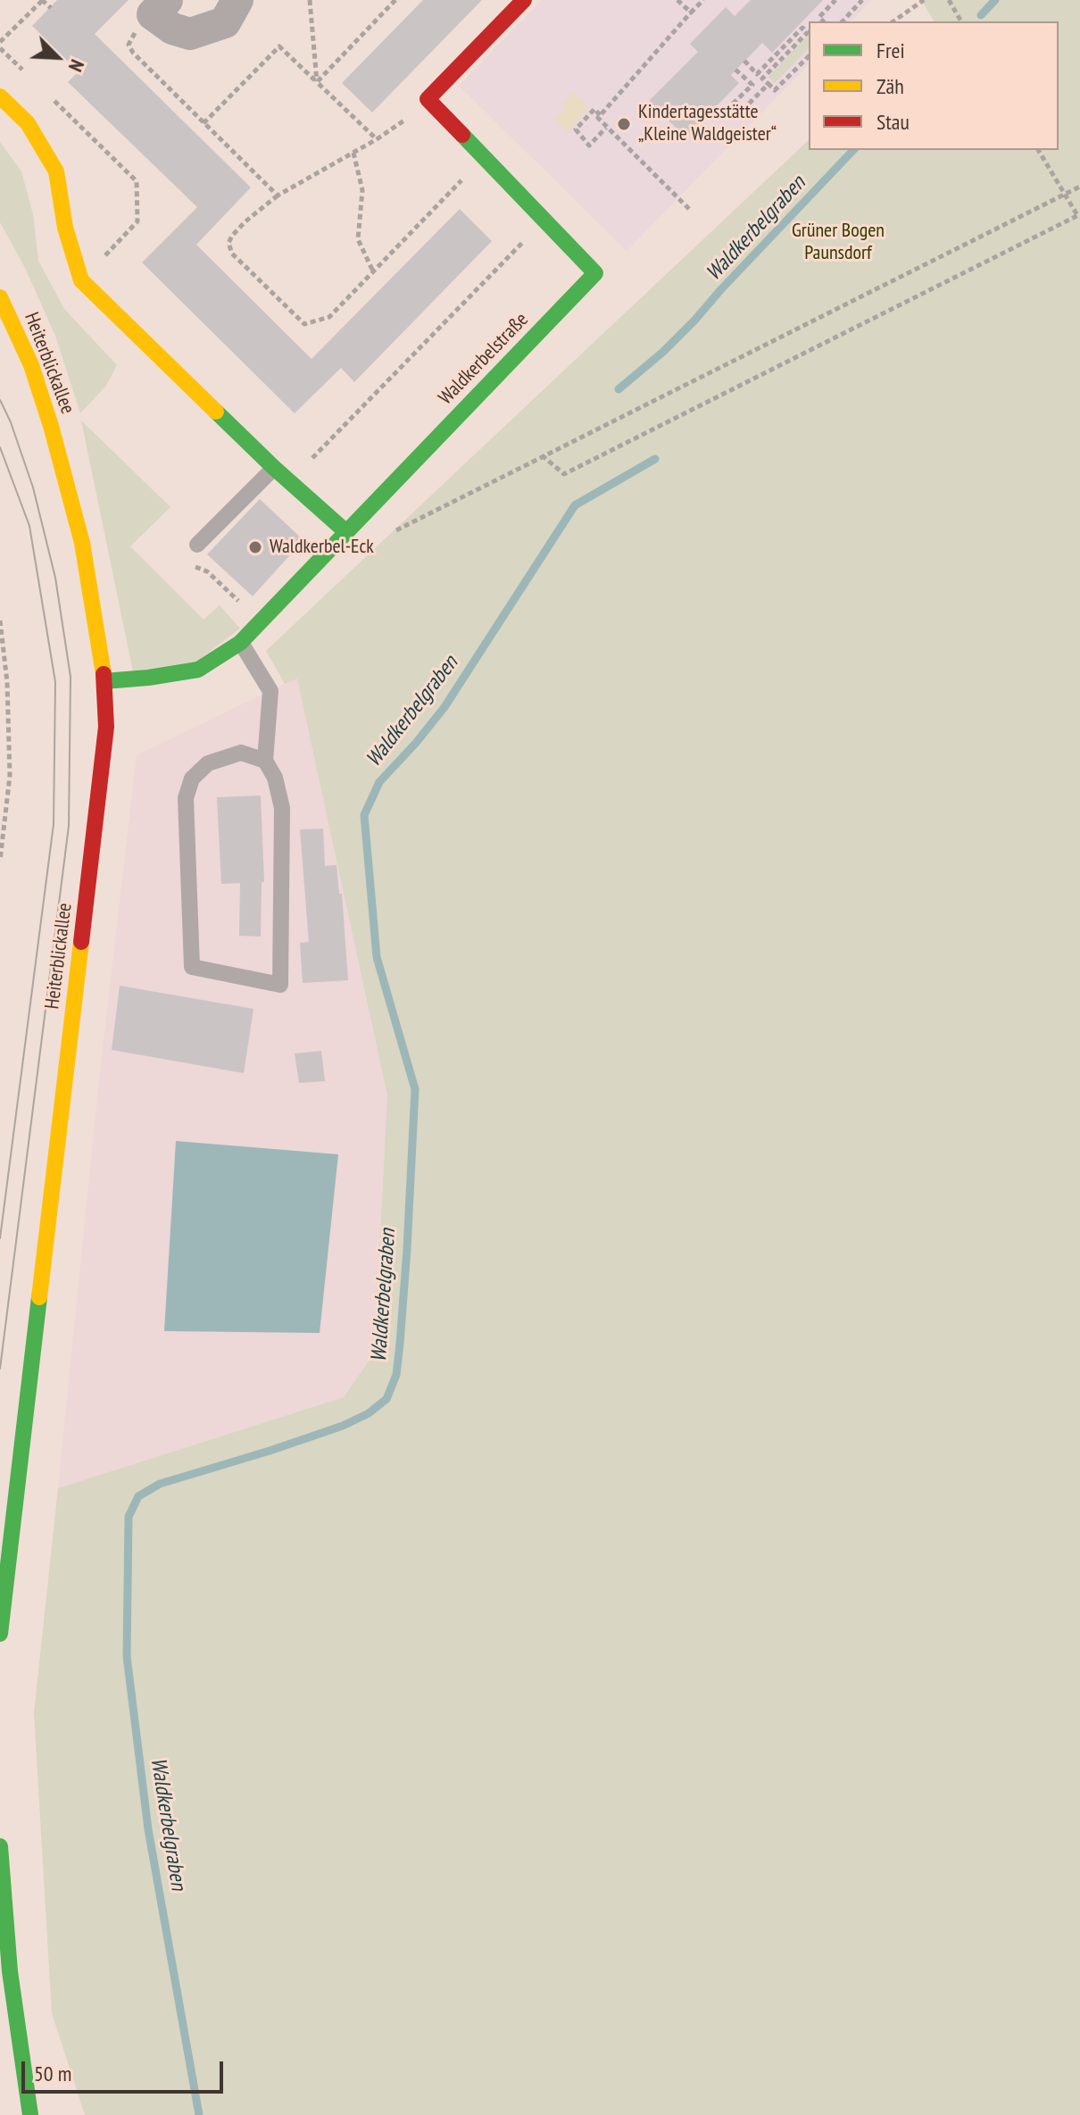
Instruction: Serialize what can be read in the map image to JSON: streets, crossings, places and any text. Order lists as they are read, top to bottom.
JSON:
{
  "streets": {
    "street": ["Waldkerbelstraße", "Heiterblickallee"]
  },
  "crossings": [
    ["Waldkerbelstraße", "Heiterblickallee"]
  ],
  "water": ["Waldkerbelgraben"],
  "parks": ["Grüner Bogen Paunsdorf"],
  "places": ["Kindertagesstätte „Kleine Waldgeister“", "Waldkerbel-Eck"],
  "legend": ["Frei", "Zäh", "Stau"],
  "scale_bar": "50 m",
  "north": "bottom right"
}
